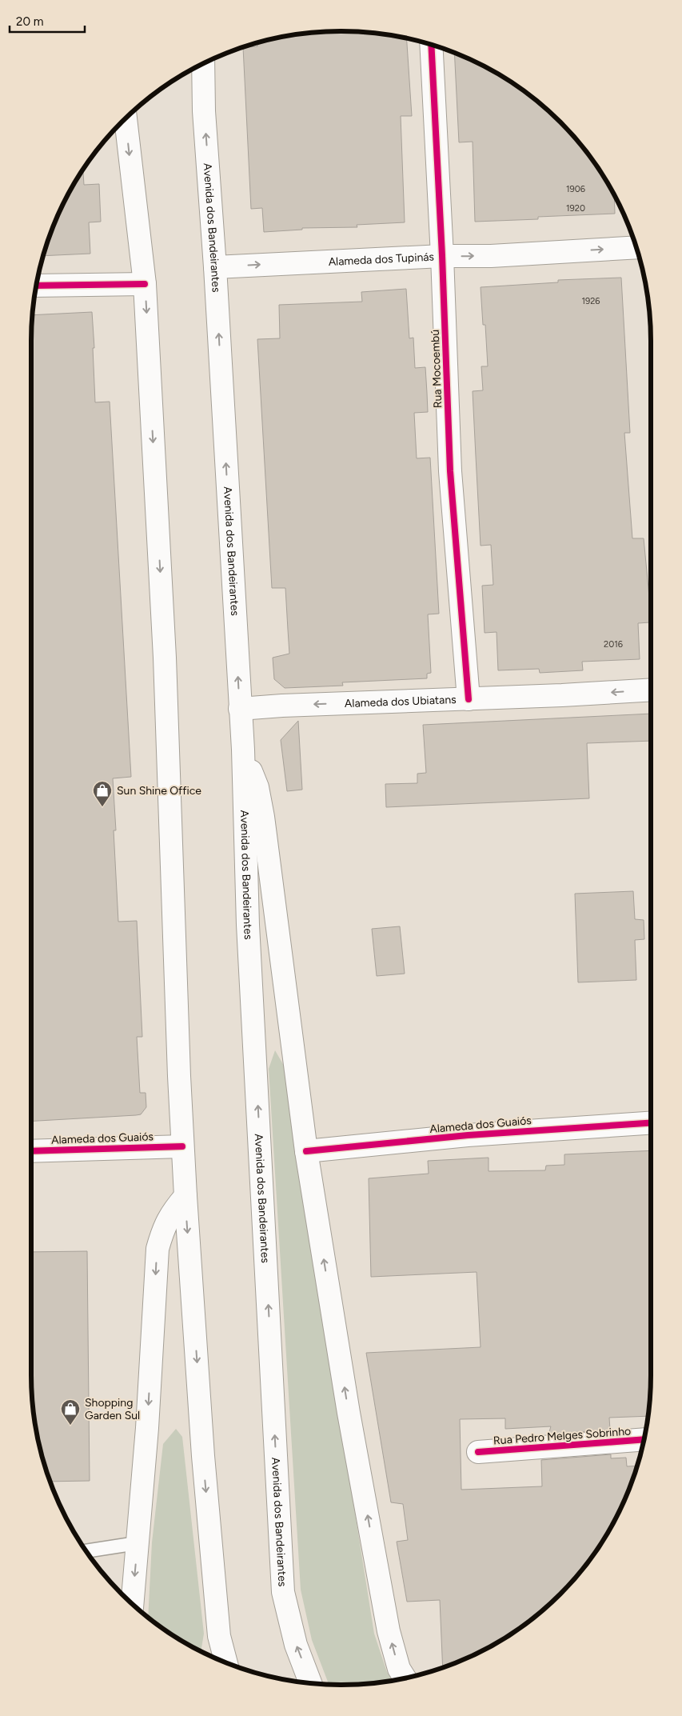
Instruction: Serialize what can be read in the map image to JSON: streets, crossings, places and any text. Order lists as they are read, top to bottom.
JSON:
{
  "streets": {
    "main road": [
      "Avenida dos Bandeirantes",
      "Alameda dos Tupinás",
      "Rua Mocoembú",
      "Alameda dos Ubiatans",
      "Alameda dos Guaiós",
      "Rua Pedro Melges Sobrinho"
    ]
  },
  "crossings": [
    ["Avenida dos Bandeirantes", "Alameda dos Tupinás"],
    ["Avenida dos Bandeirantes", "Alameda dos Ubiatans"],
    ["Alameda dos Tupinás", "Rua Mocoembú"],
    ["Rua Mocoembú", "Alameda dos Ubiatans"]
  ],
  "one_way": ["Alameda dos Tupinás", "Alameda dos Ubiatans"],
  "places": {
    "shop": ["Sun Shine Office", "Shopping Garden Sul"]
  },
  "house_numbers": [
    "1906",
    "1920",
    "1926",
    "2016"
  ],
  "scale_bar": "20 m"
}
